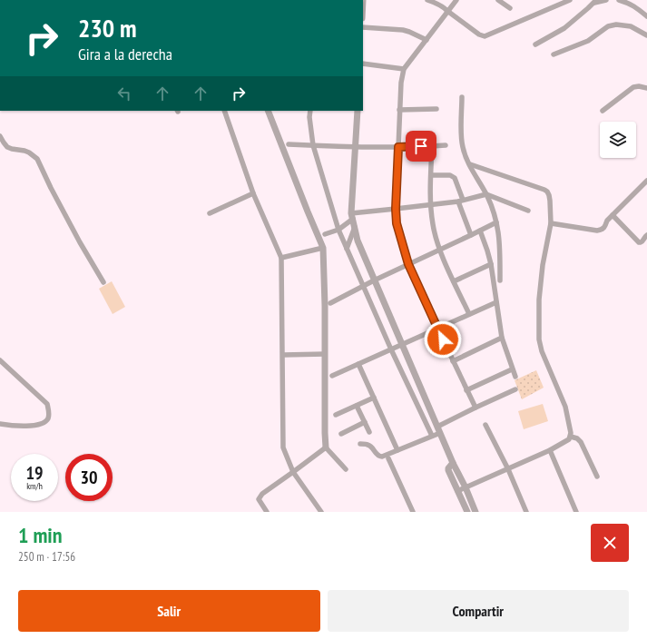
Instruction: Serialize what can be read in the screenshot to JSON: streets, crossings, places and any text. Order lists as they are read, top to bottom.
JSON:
{
  "page": {
    "turn": ["230 m", "Gira a la derecha"],
    "speed": "19 km/h",
    "limit": "30",
    "heading": ["1 min", "250 m · 17:56"],
    "buttons": ["Salir", "Compartir"]
  }
}
